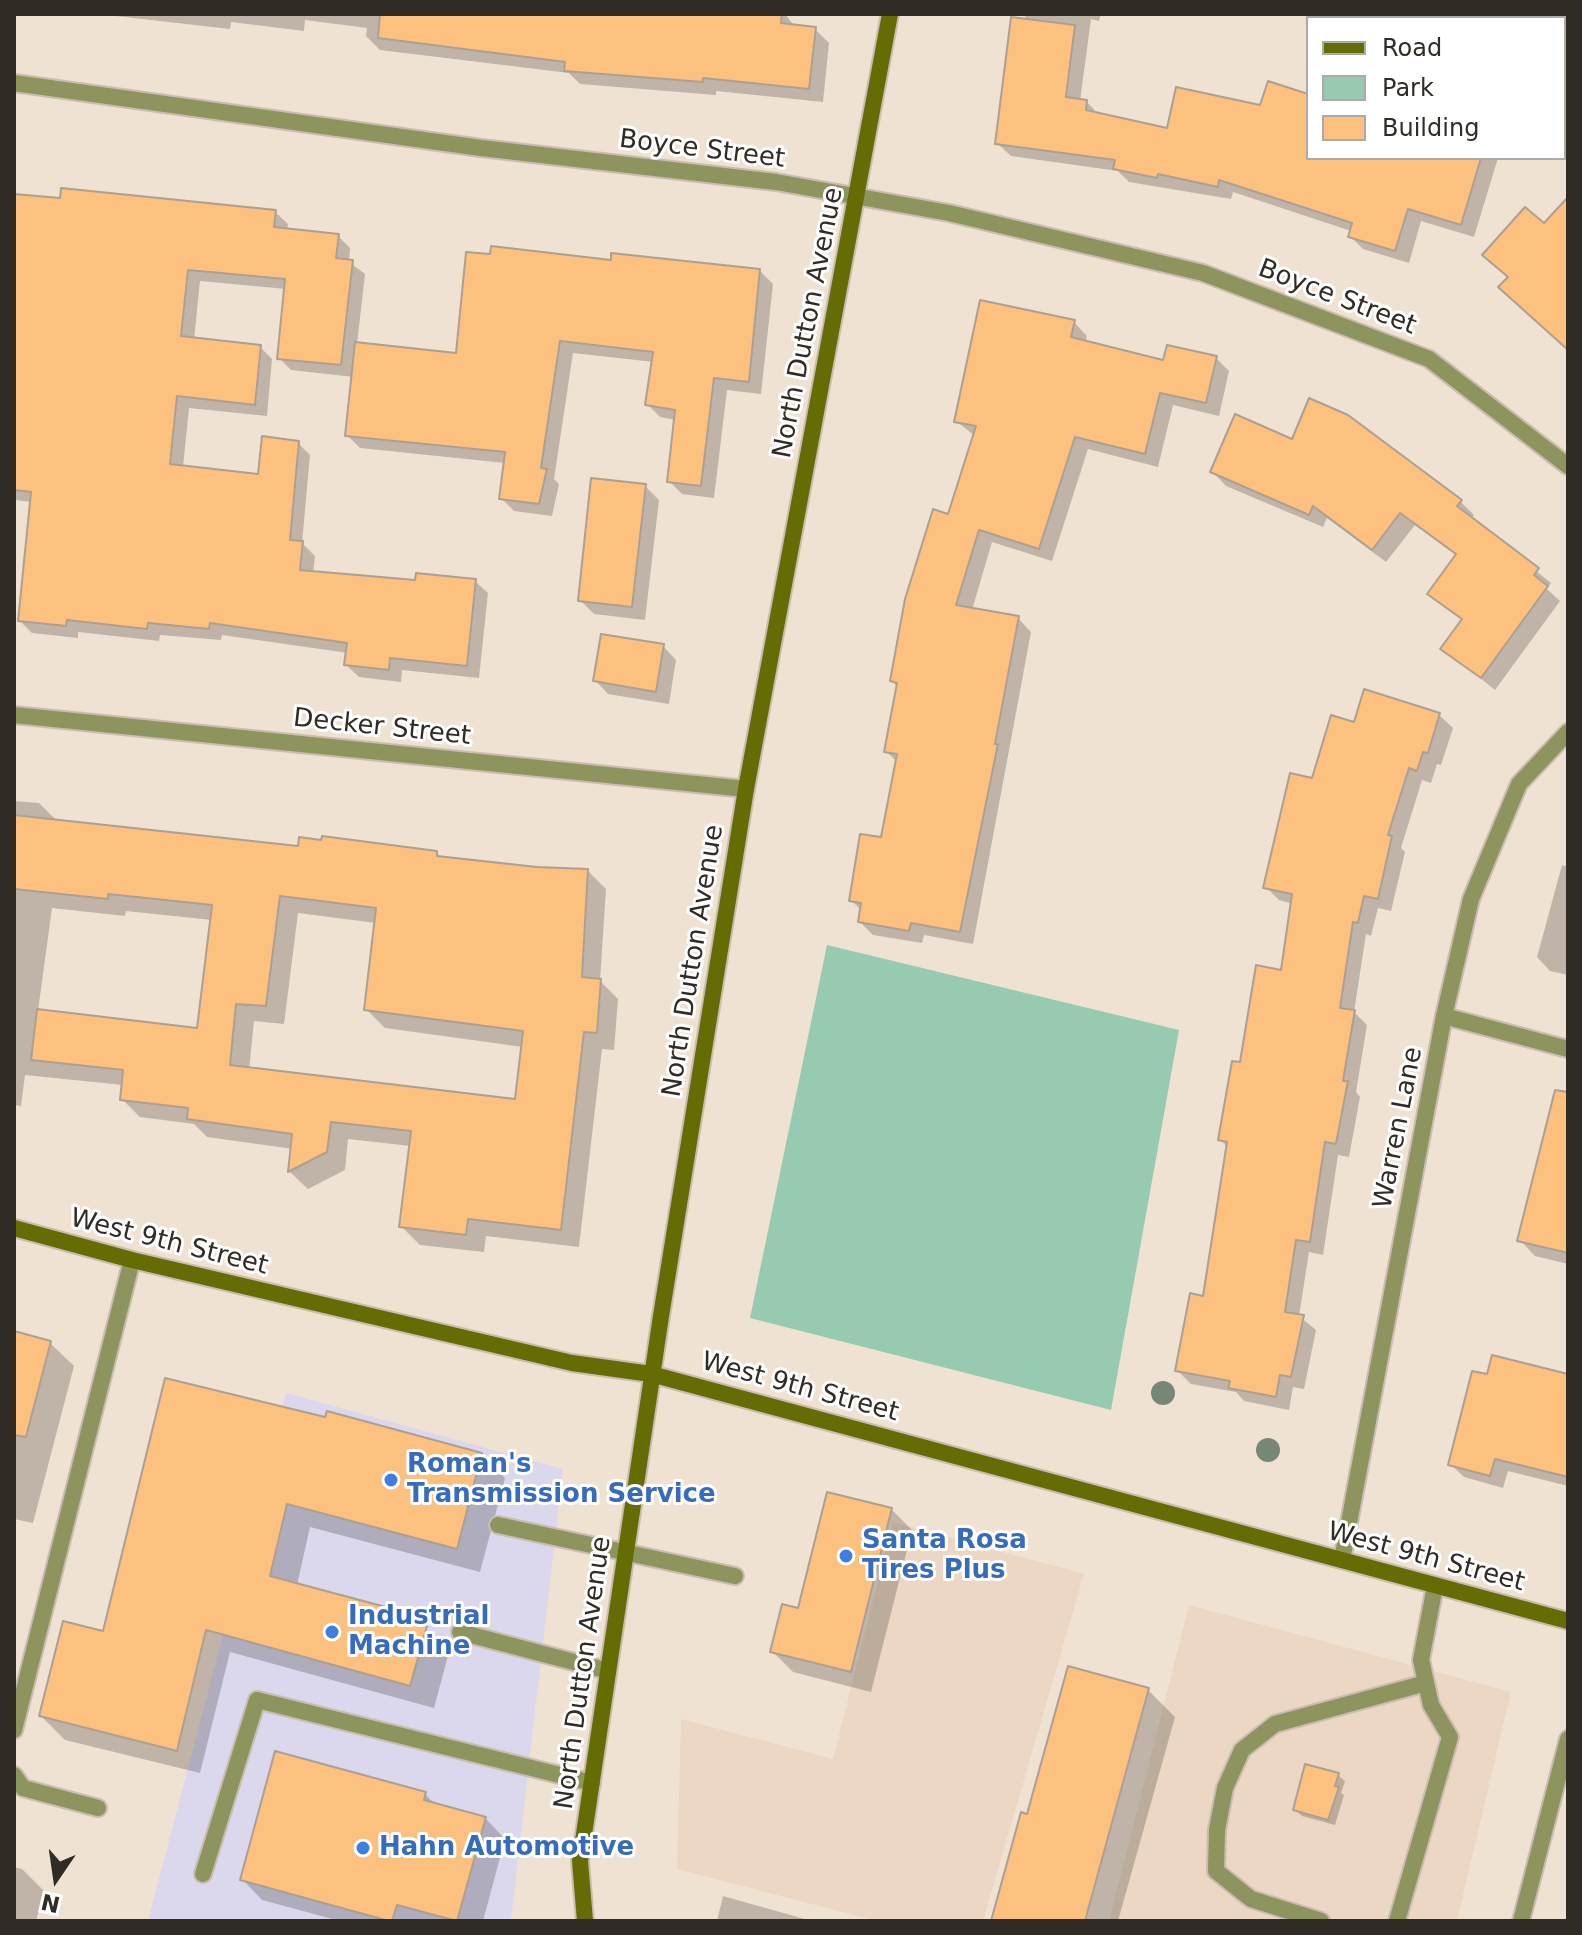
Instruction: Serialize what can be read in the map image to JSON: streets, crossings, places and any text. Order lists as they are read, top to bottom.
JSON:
{
  "streets": {
    "main road": ["North Dutton Avenue", "West 9th Street"],
    "street": ["Boyce Street", "Decker Street", "Warren Lane"]
  },
  "crossings": [
    ["Boyce Street", "North Dutton Avenue"],
    ["North Dutton Avenue", "Decker Street"],
    ["North Dutton Avenue", "West 9th Street"],
    ["Warren Lane", "West 9th Street"]
  ],
  "places": [
    "Roman's Transmission Service",
    "Santa Rosa Tires Plus",
    "Industrial Machine",
    "Hahn Automotive"
  ],
  "legend": ["Road", "Park", "Building"],
  "north": "bottom"
}
